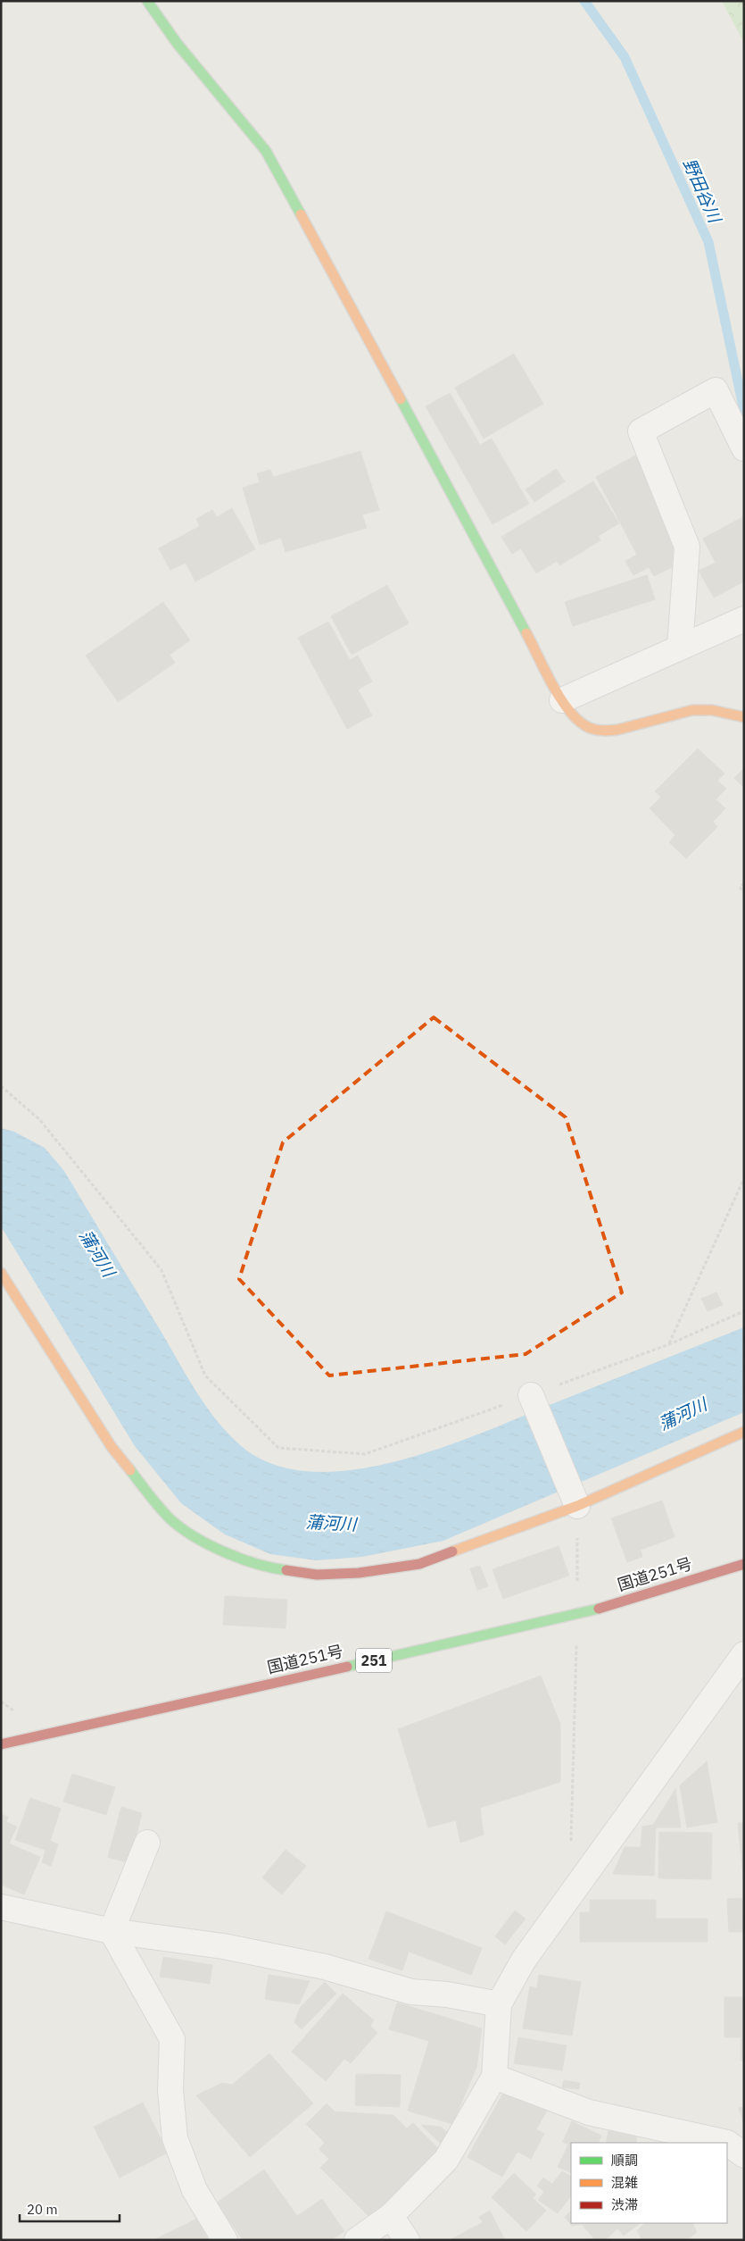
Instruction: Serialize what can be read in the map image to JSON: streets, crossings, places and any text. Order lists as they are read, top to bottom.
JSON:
{
  "streets": {
    "main road": ["国道251号", "251"]
  },
  "water": ["野田谷川", "蒲河川"],
  "legend": ["順調", "混雑", "渋滞"],
  "scale_bar": "20 m"
}
